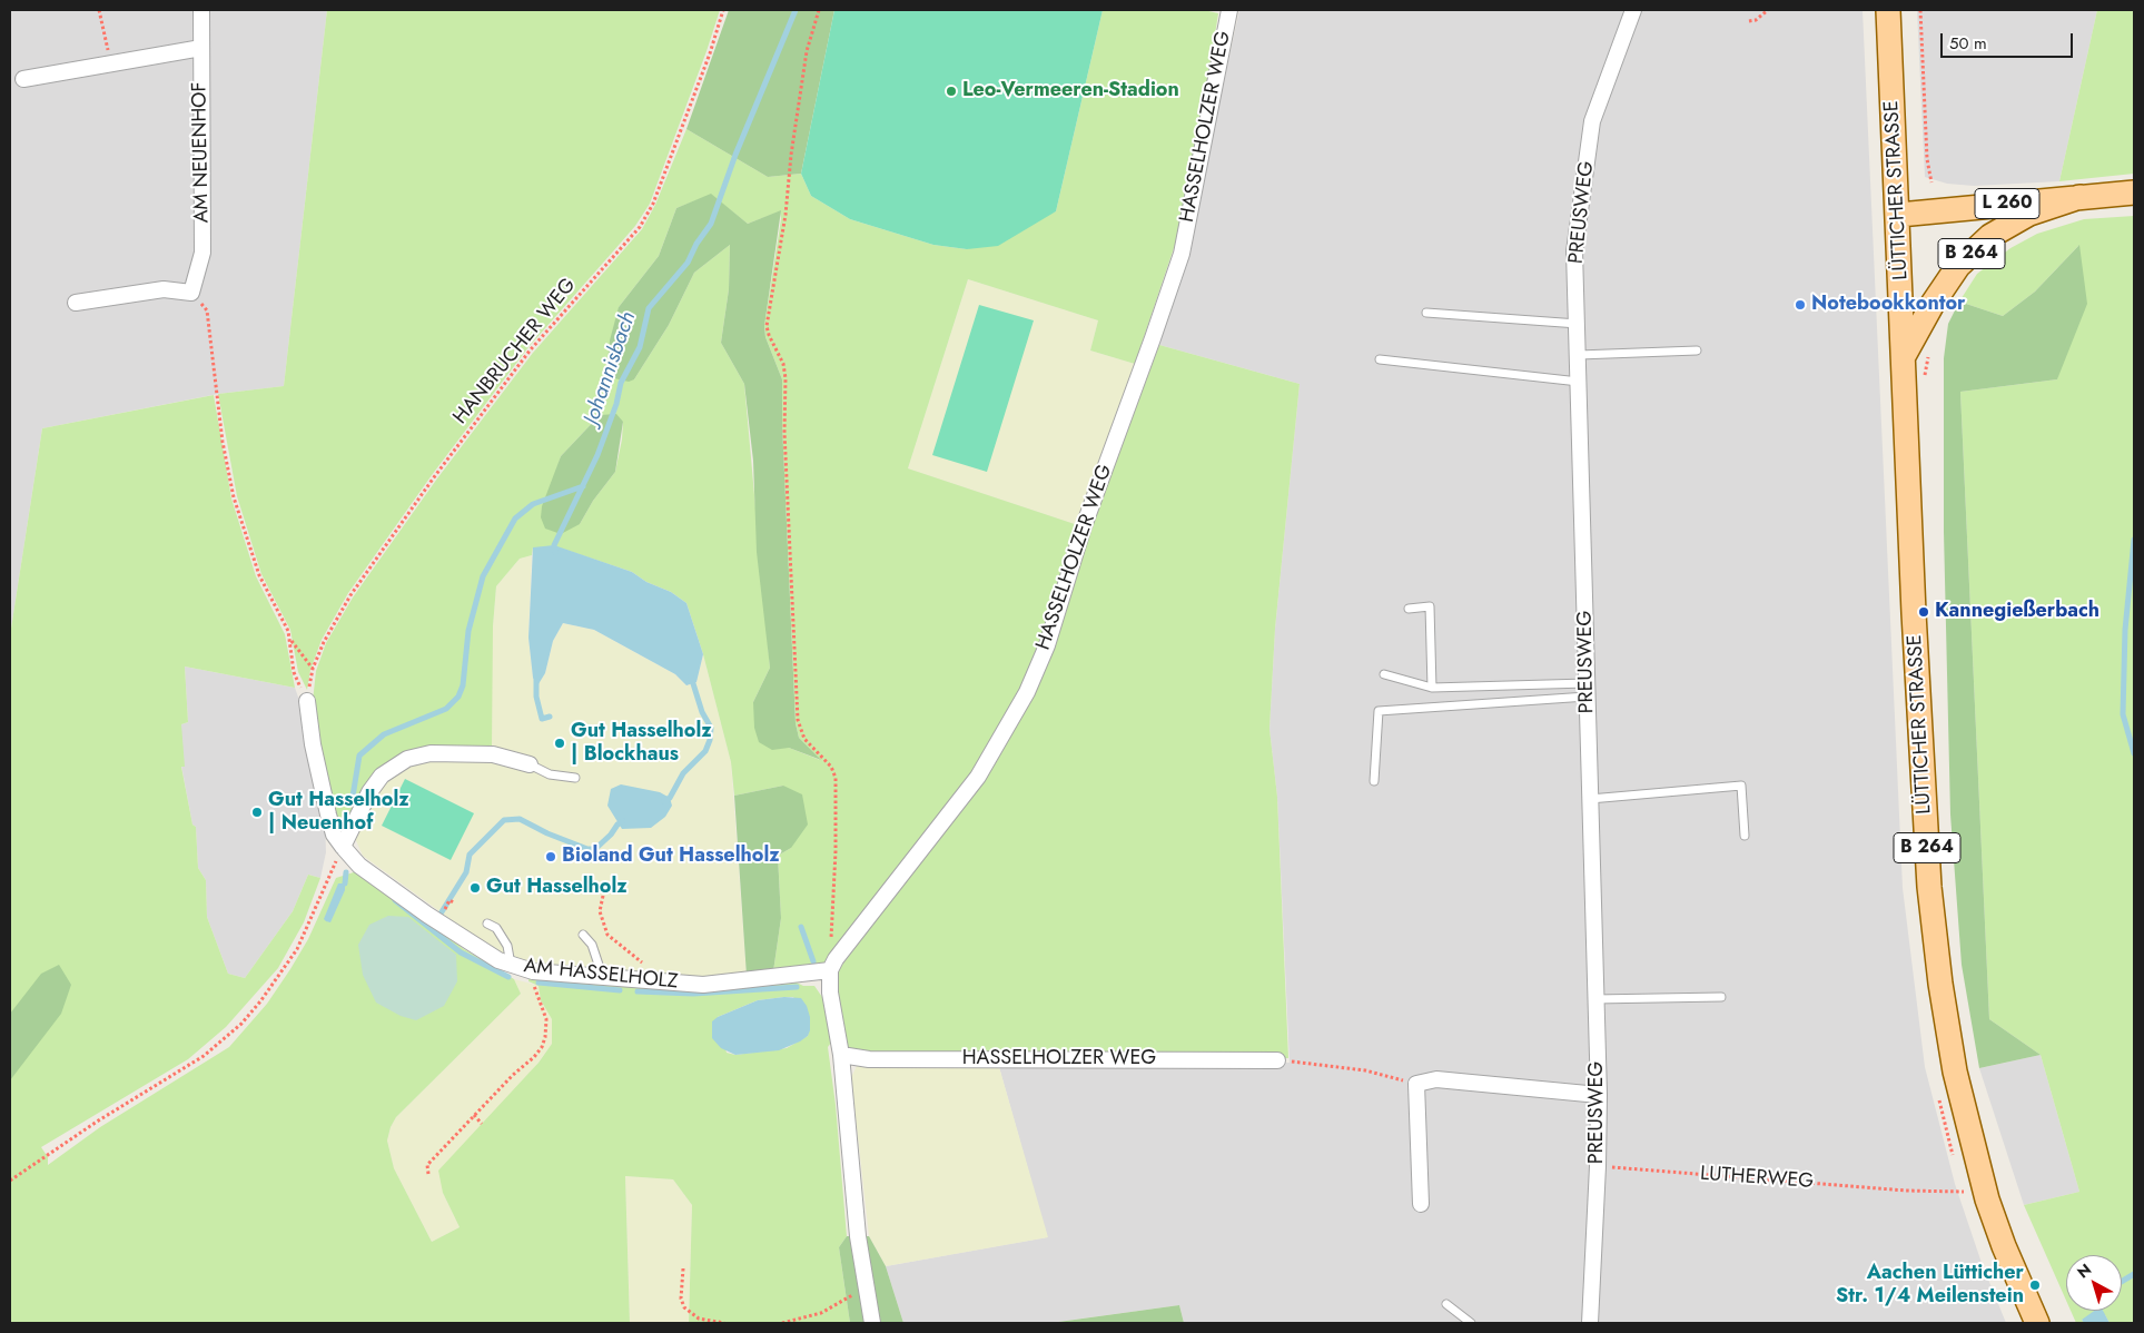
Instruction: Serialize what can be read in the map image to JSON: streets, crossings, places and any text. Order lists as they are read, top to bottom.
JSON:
{
  "streets": {
    "main road": ["LÜTTICHER STRASSE", "L 260", "B 264"],
    "street": [
      "HASSELHOLZER WEG",
      "AM NEUENHOF",
      "PREUSWEG",
      "AM HASSELHOLZ"
    ],
    "path": ["HANBRUCHER WEG", "LUTHERWEG"]
  },
  "crossings": [
    ["HASSELHOLZER WEG", "AM HASSELHOLZ"],
    ["LÜTTICHER STRASSE", "L 260"],
    ["LÜTTICHER STRASSE", "B 264"],
    ["L 260", "B 264"],
    ["PREUSWEG", "LUTHERWEG"],
    ["HANBRUCHER WEG", "AM HASSELHOLZ"]
  ],
  "water": ["Johannisbach"],
  "places": [
    "Leo-Vermeeren-Stadion",
    "Notebookkontor",
    "Kannegießerbach",
    "Gut Hasselholz | Blockhaus",
    "Gut Hasselholz | Neuenhof",
    "Bioland Gut Hasselholz",
    "Gut Hasselholz",
    "Aachen Lütticher Str. 1/4 Meilenstein"
  ],
  "scale_bar": "50 m",
  "north": "top left"
}
